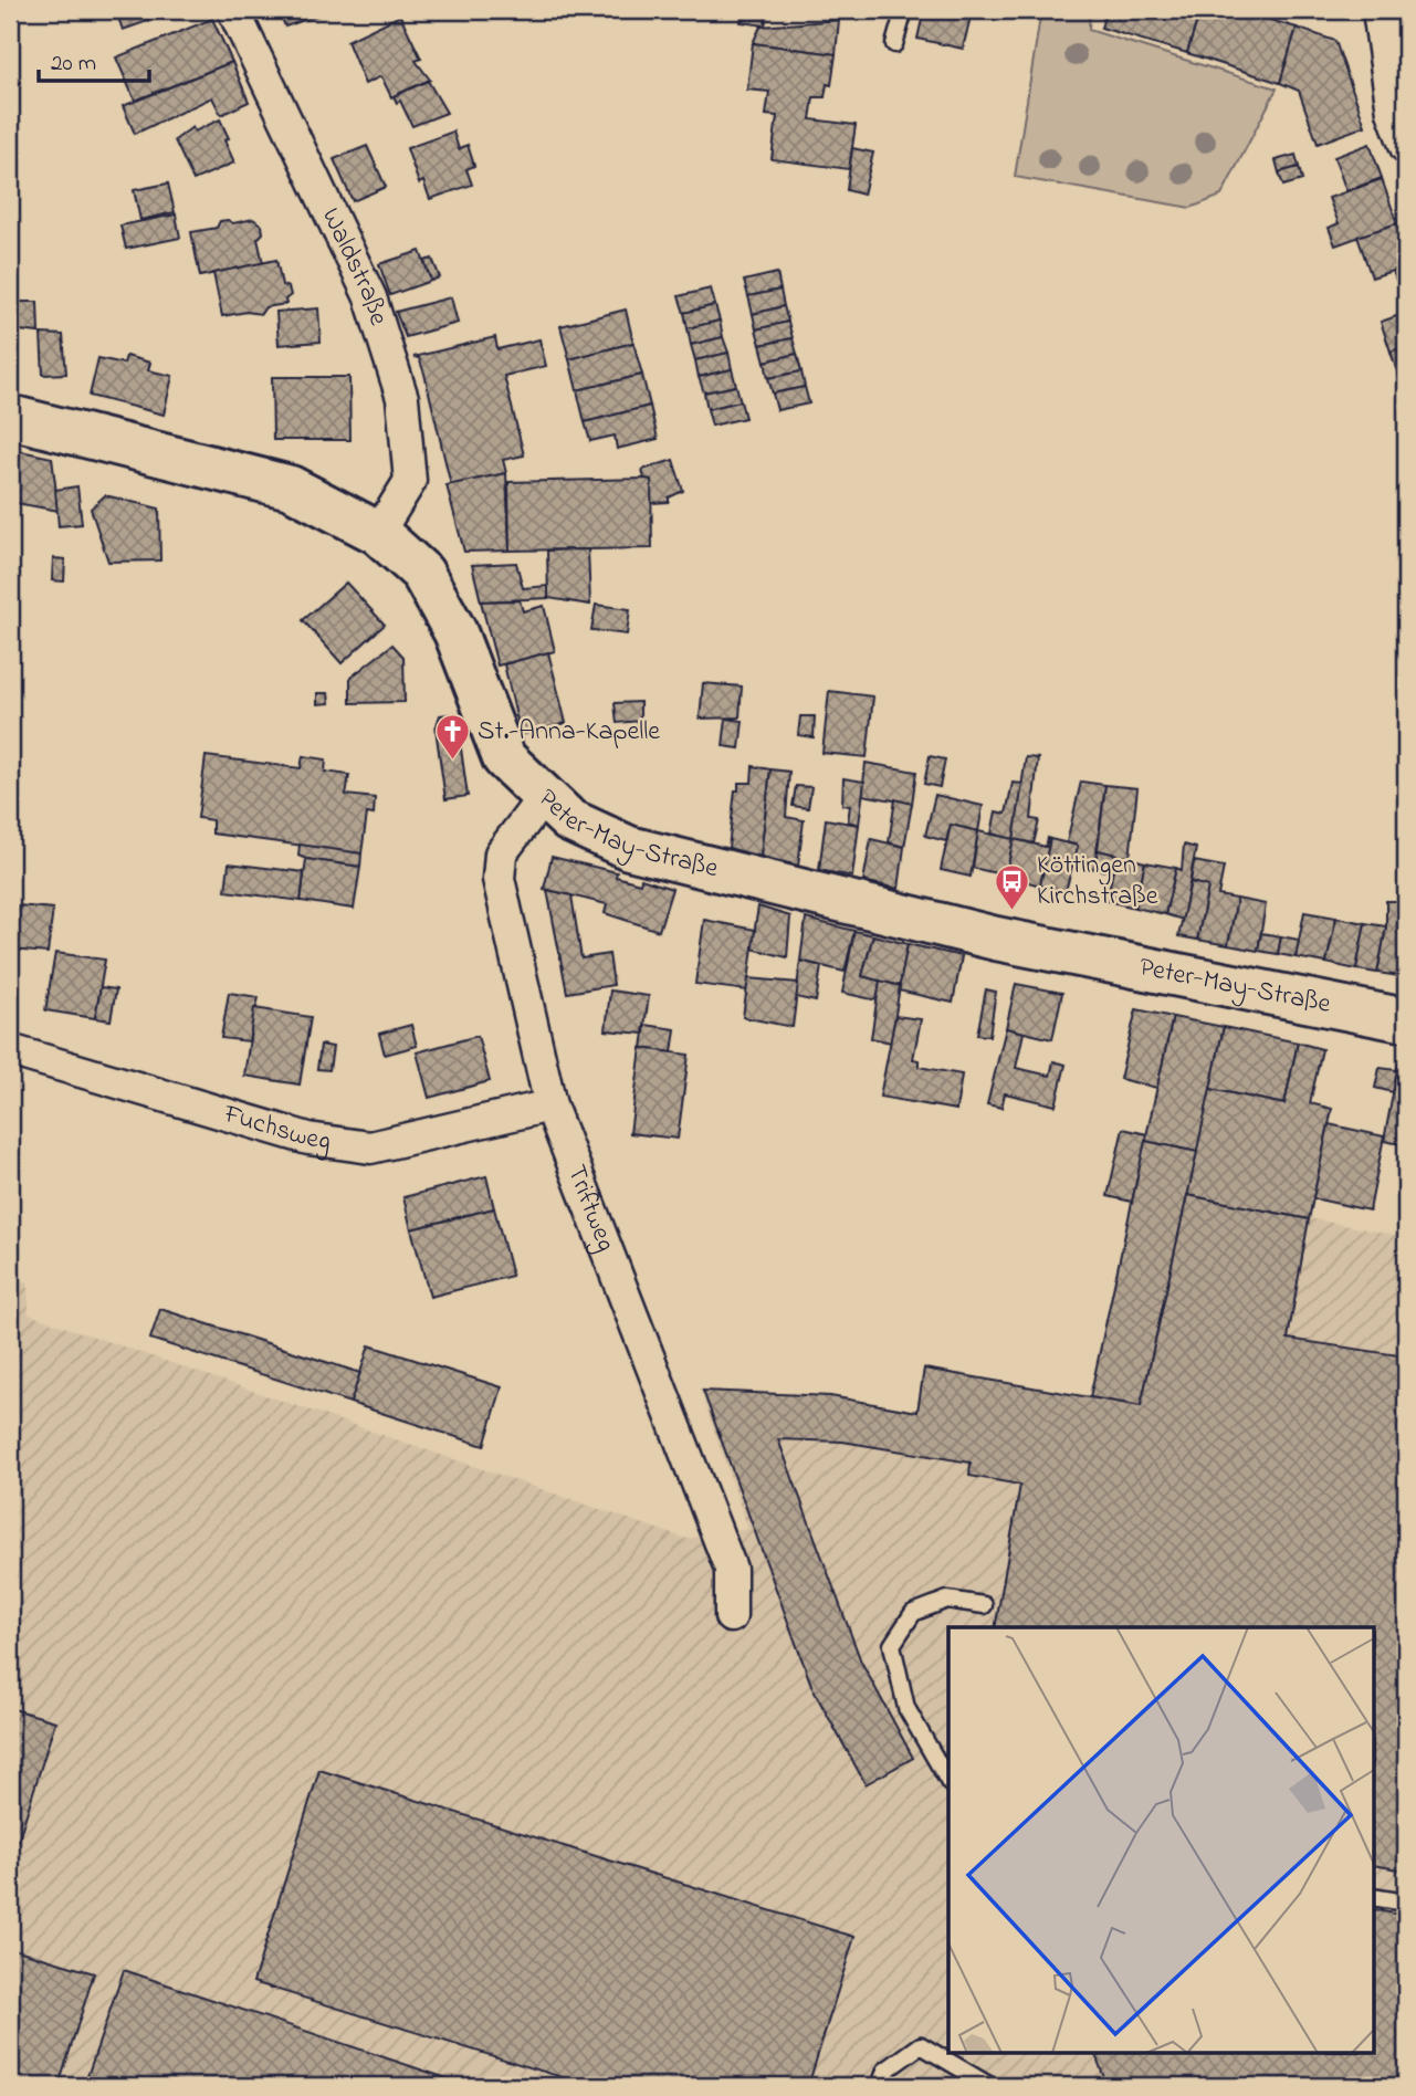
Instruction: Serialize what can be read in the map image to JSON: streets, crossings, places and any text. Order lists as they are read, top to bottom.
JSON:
{
  "streets": {
    "main road": ["Peter-May-Straße"],
    "street": ["Waldstraße", "Fuchsweg", "Triftweg"]
  },
  "crossings": [
    ["Waldstraße", "Peter-May-Straße"],
    ["Peter-May-Straße", "Triftweg"],
    ["Fuchsweg", "Triftweg"]
  ],
  "places": {
    "church": ["St.-Anna-Kapelle"],
    "bus stop": ["Köttingen Kirchstraße"]
  },
  "scale_bar": "20 m"
}
